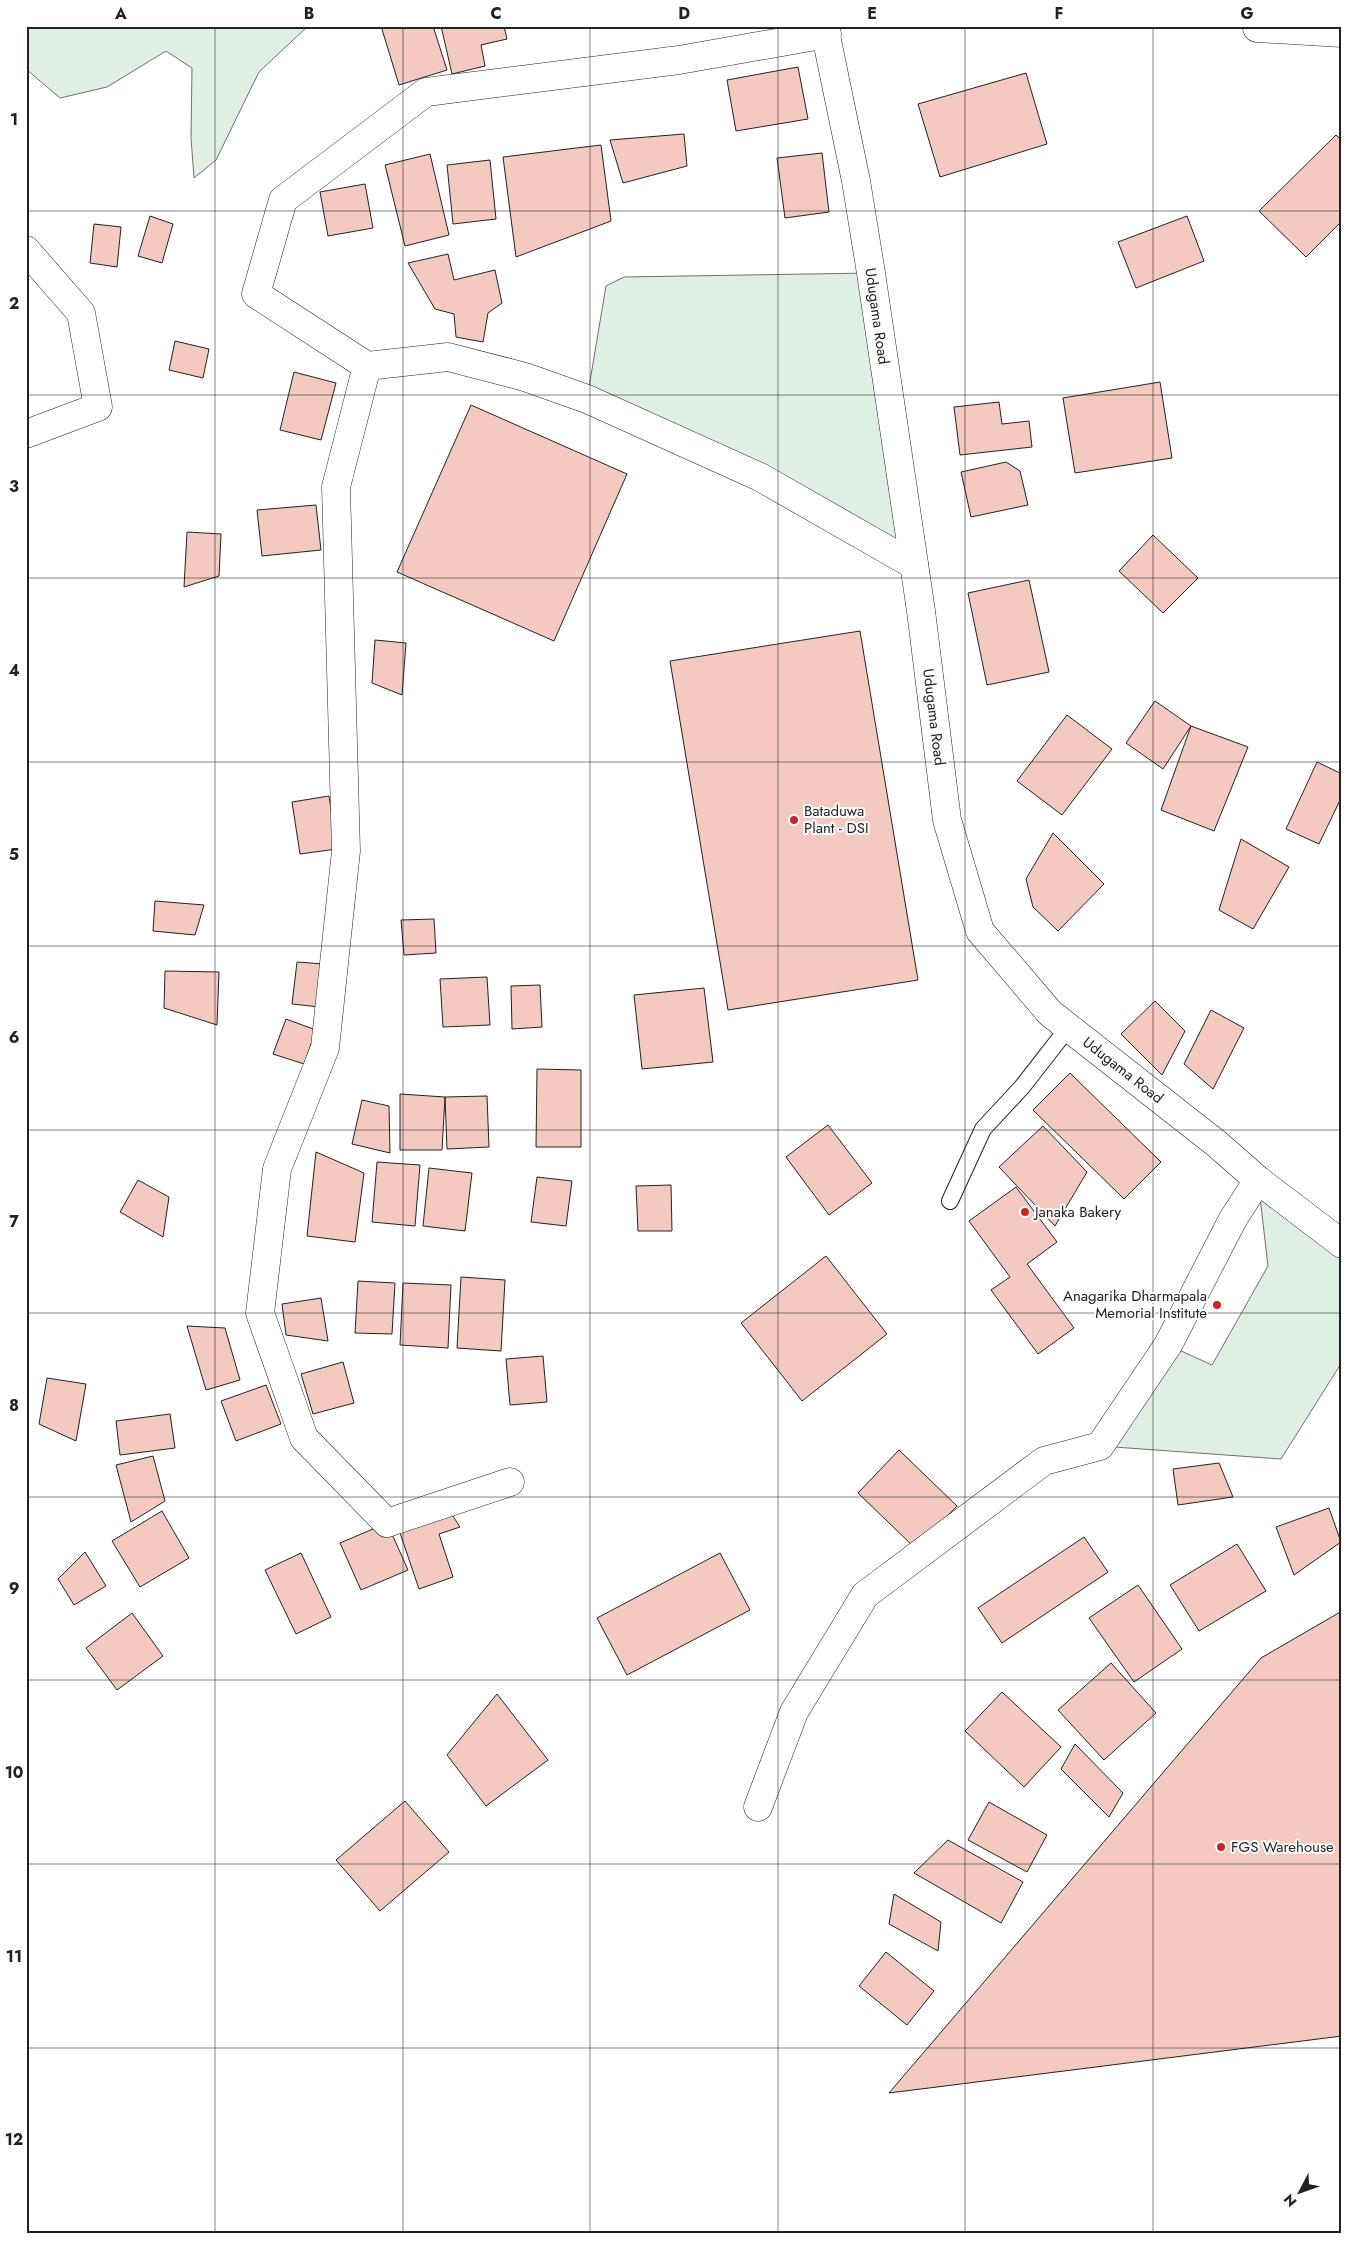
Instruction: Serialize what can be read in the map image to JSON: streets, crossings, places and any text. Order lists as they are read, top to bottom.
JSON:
{
  "streets": {
    "street": ["Udugama Road"]
  },
  "places": [
    "Bataduwa Plant - DSI",
    "Janaka Bakery",
    "Anagarika Dharmapala Memorial Institute",
    "FGS Warehouse"
  ],
  "north": "bottom left",
  "grid": {
    "columns": [
      "A",
      "B",
      "C",
      "D",
      "E",
      "F",
      "G"
    ],
    "rows": [
      "1",
      "2",
      "3",
      "4",
      "5",
      "6",
      "7",
      "8",
      "9",
      "10",
      "11",
      "12"
    ]
  }
}
